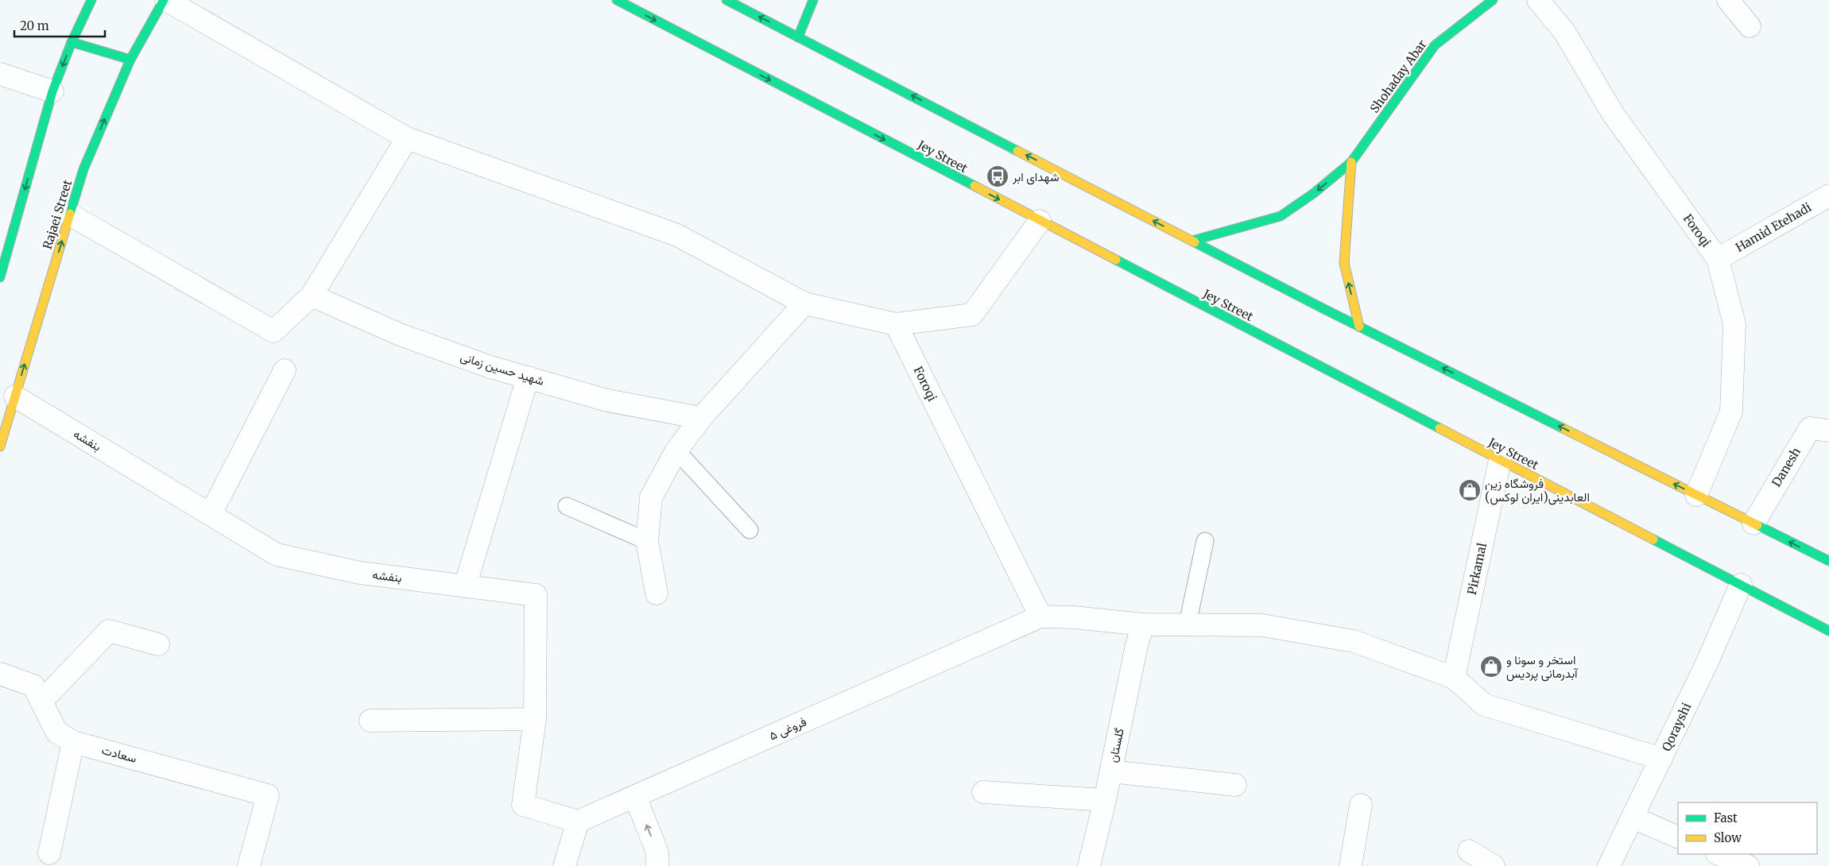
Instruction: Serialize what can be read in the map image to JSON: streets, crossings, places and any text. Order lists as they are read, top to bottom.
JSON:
{
  "streets": {
    "main road": ["Shohaday Abar", "Jey Street", "Rajaei Street"],
    "street": [
      "Hamid Etehadi",
      "Foroqi",
      "شهید حسین زمانی",
      "بنفشه",
      "Danesh",
      "Pirkamal",
      "Qorayshi",
      "فروغی ۵",
      "گلستان",
      "سعادت"
    ]
  },
  "crossings": [
    ["Jey Street", "Pirkamal"],
    ["Jey Street", "Qorayshi"],
    ["Rajaei Street", "بنفشه"],
    ["Hamid Etehadi", "Foroqi"],
    ["Foroqi", "فروغی ۵"],
    ["بنفشه", "فروغی ۵"]
  ],
  "one_way": ["Shohaday Abar"],
  "places": {
    "bus stop": ["شهدای ابر"],
    "shop": ["فروشگاه زین العابدینی(ایران لوکس)", "استخر و سونا و آبدرمانی پردیس"]
  },
  "legend": ["Fast", "Slow"],
  "scale_bar": "20 m"
}
